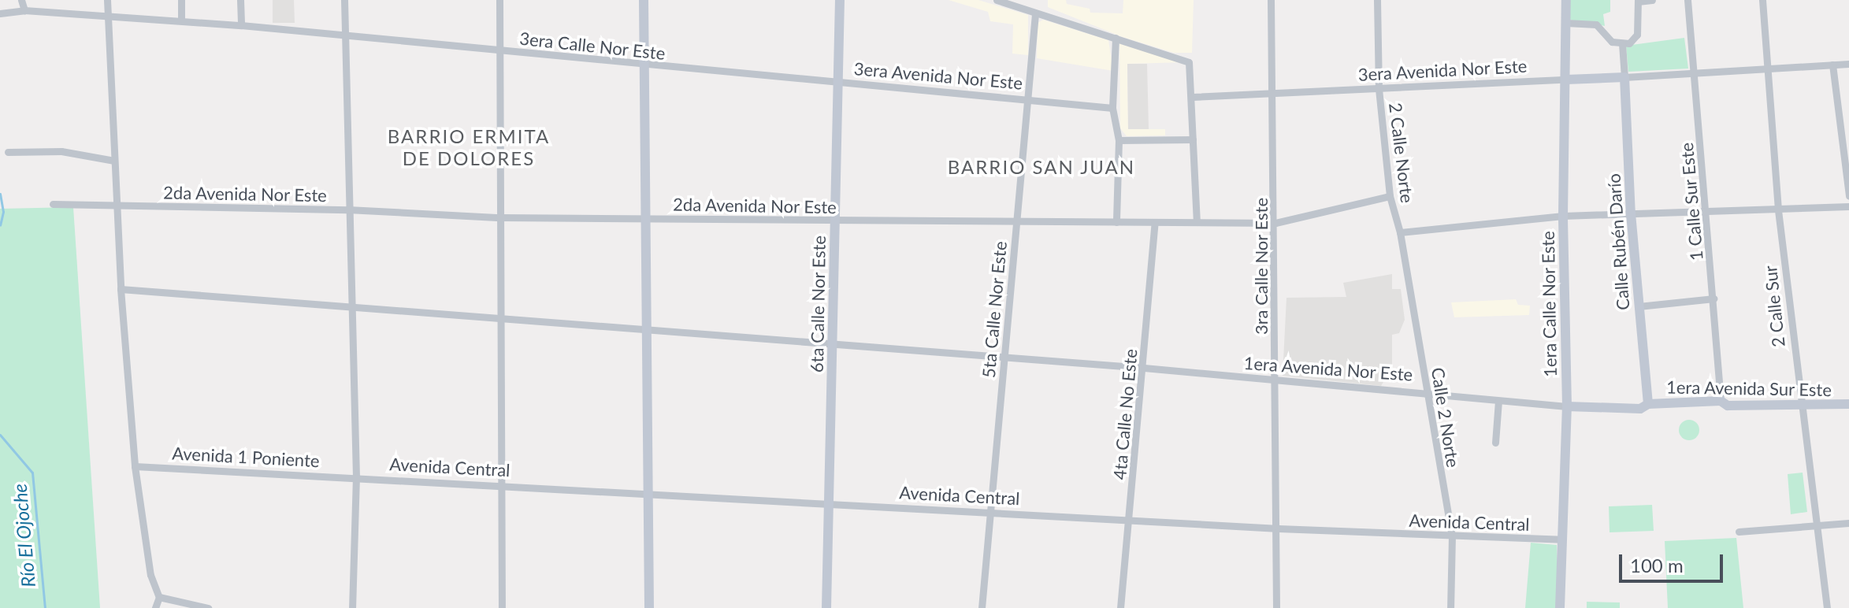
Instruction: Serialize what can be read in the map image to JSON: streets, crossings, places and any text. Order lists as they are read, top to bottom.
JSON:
{
  "streets": {
    "street": [
      "3era Calle Nor Este",
      "3era Avenida Nor Este",
      "2 Calle Norte",
      "2da Avenida Nor Este",
      "1 Calle Sur Este",
      "Calle Rubén Darío",
      "3ra Calle Nor Este",
      "6ta Calle Nor Este",
      "1era Calle Nor Este",
      "2 Calle Sur",
      "5ta Calle Nor Este",
      "1era Avenida Nor Este",
      "1era Avenida Sur Este",
      "4ta Calle No Este",
      "Calle 2 Norte",
      "Avenida 1 Poniente",
      "Avenida Central"
    ]
  },
  "crossings": [
    ["3era Calle Nor Este", "3era Avenida Nor Este"],
    ["3era Calle Nor Este", "6ta Calle Nor Este"],
    ["3era Avenida Nor Este", "2 Calle Norte"],
    ["3era Avenida Nor Este", "1 Calle Sur Este"],
    ["3era Avenida Nor Este", "Calle Rubén Darío"],
    ["3era Avenida Nor Este", "3ra Calle Nor Este"],
    ["3era Avenida Nor Este", "6ta Calle Nor Este"],
    ["3era Avenida Nor Este", "1era Calle Nor Este"],
    ["3era Avenida Nor Este", "2 Calle Sur"],
    ["3era Avenida Nor Este", "5ta Calle Nor Este"],
    ["2 Calle Norte", "2da Avenida Nor Este"],
    ["2 Calle Norte", "Calle 2 Norte"],
    ["2da Avenida Nor Este", "3ra Calle Nor Este"],
    ["2da Avenida Nor Este", "6ta Calle Nor Este"],
    ["2da Avenida Nor Este", "5ta Calle Nor Este"],
    ["2da Avenida Nor Este", "4ta Calle No Este"],
    ["1 Calle Sur Este", "1era Avenida Sur Este"],
    ["Calle Rubén Darío", "1era Avenida Nor Este"],
    ["Calle Rubén Darío", "1era Avenida Sur Este"],
    ["3ra Calle Nor Este", "1era Avenida Nor Este"],
    ["3ra Calle Nor Este", "Avenida Central"],
    ["6ta Calle Nor Este", "Avenida Central"],
    ["1era Calle Nor Este", "1era Avenida Nor Este"],
    ["1era Calle Nor Este", "Avenida Central"],
    ["2 Calle Sur", "1era Avenida Sur Este"],
    ["5ta Calle Nor Este", "1era Avenida Nor Este"],
    ["5ta Calle Nor Este", "Avenida Central"],
    ["1era Avenida Nor Este", "1era Avenida Sur Este"],
    ["1era Avenida Nor Este", "4ta Calle No Este"],
    ["1era Avenida Nor Este", "Calle 2 Norte"],
    ["4ta Calle No Este", "Avenida Central"],
    ["Calle 2 Norte", "Avenida Central"],
    ["Avenida 1 Poniente", "Avenida Central"]
  ],
  "districts": ["BARRIO ERMITA DE DOLORES", "BARRIO SAN JUAN"],
  "water": ["Río El Ojoche"],
  "scale_bar": "100 m"
}
